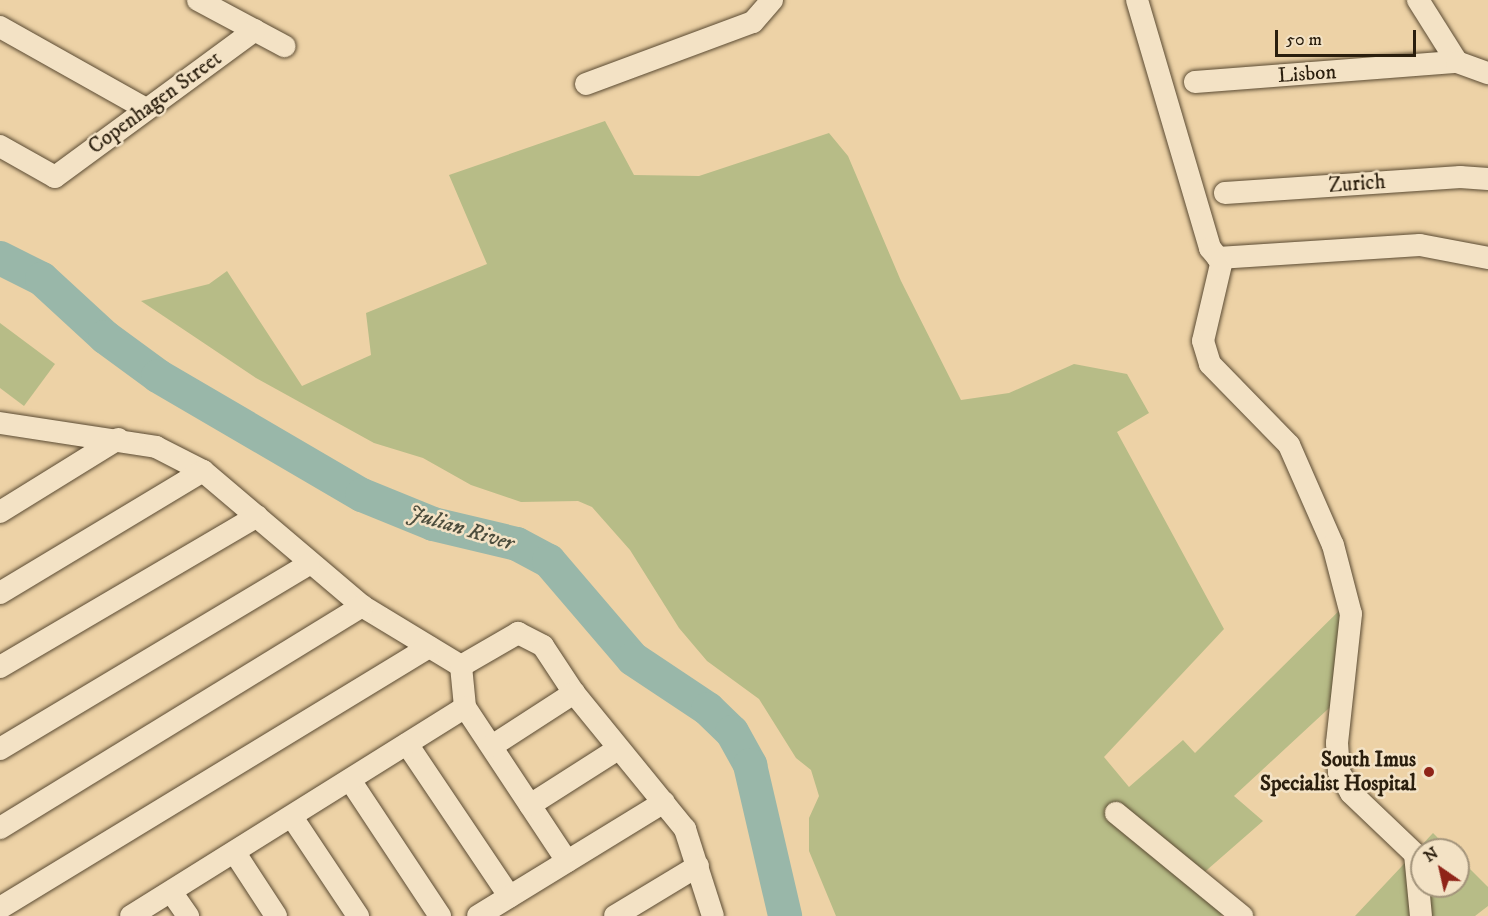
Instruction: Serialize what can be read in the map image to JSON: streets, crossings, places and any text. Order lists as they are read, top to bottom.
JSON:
{
  "streets": {
    "street": ["Lisbon", "Copenhagen Street", "Zurich"]
  },
  "water": ["Julian River"],
  "places": ["South Imus Specialist Hospital"],
  "scale_bar": "50 m",
  "north": "top left"
}
